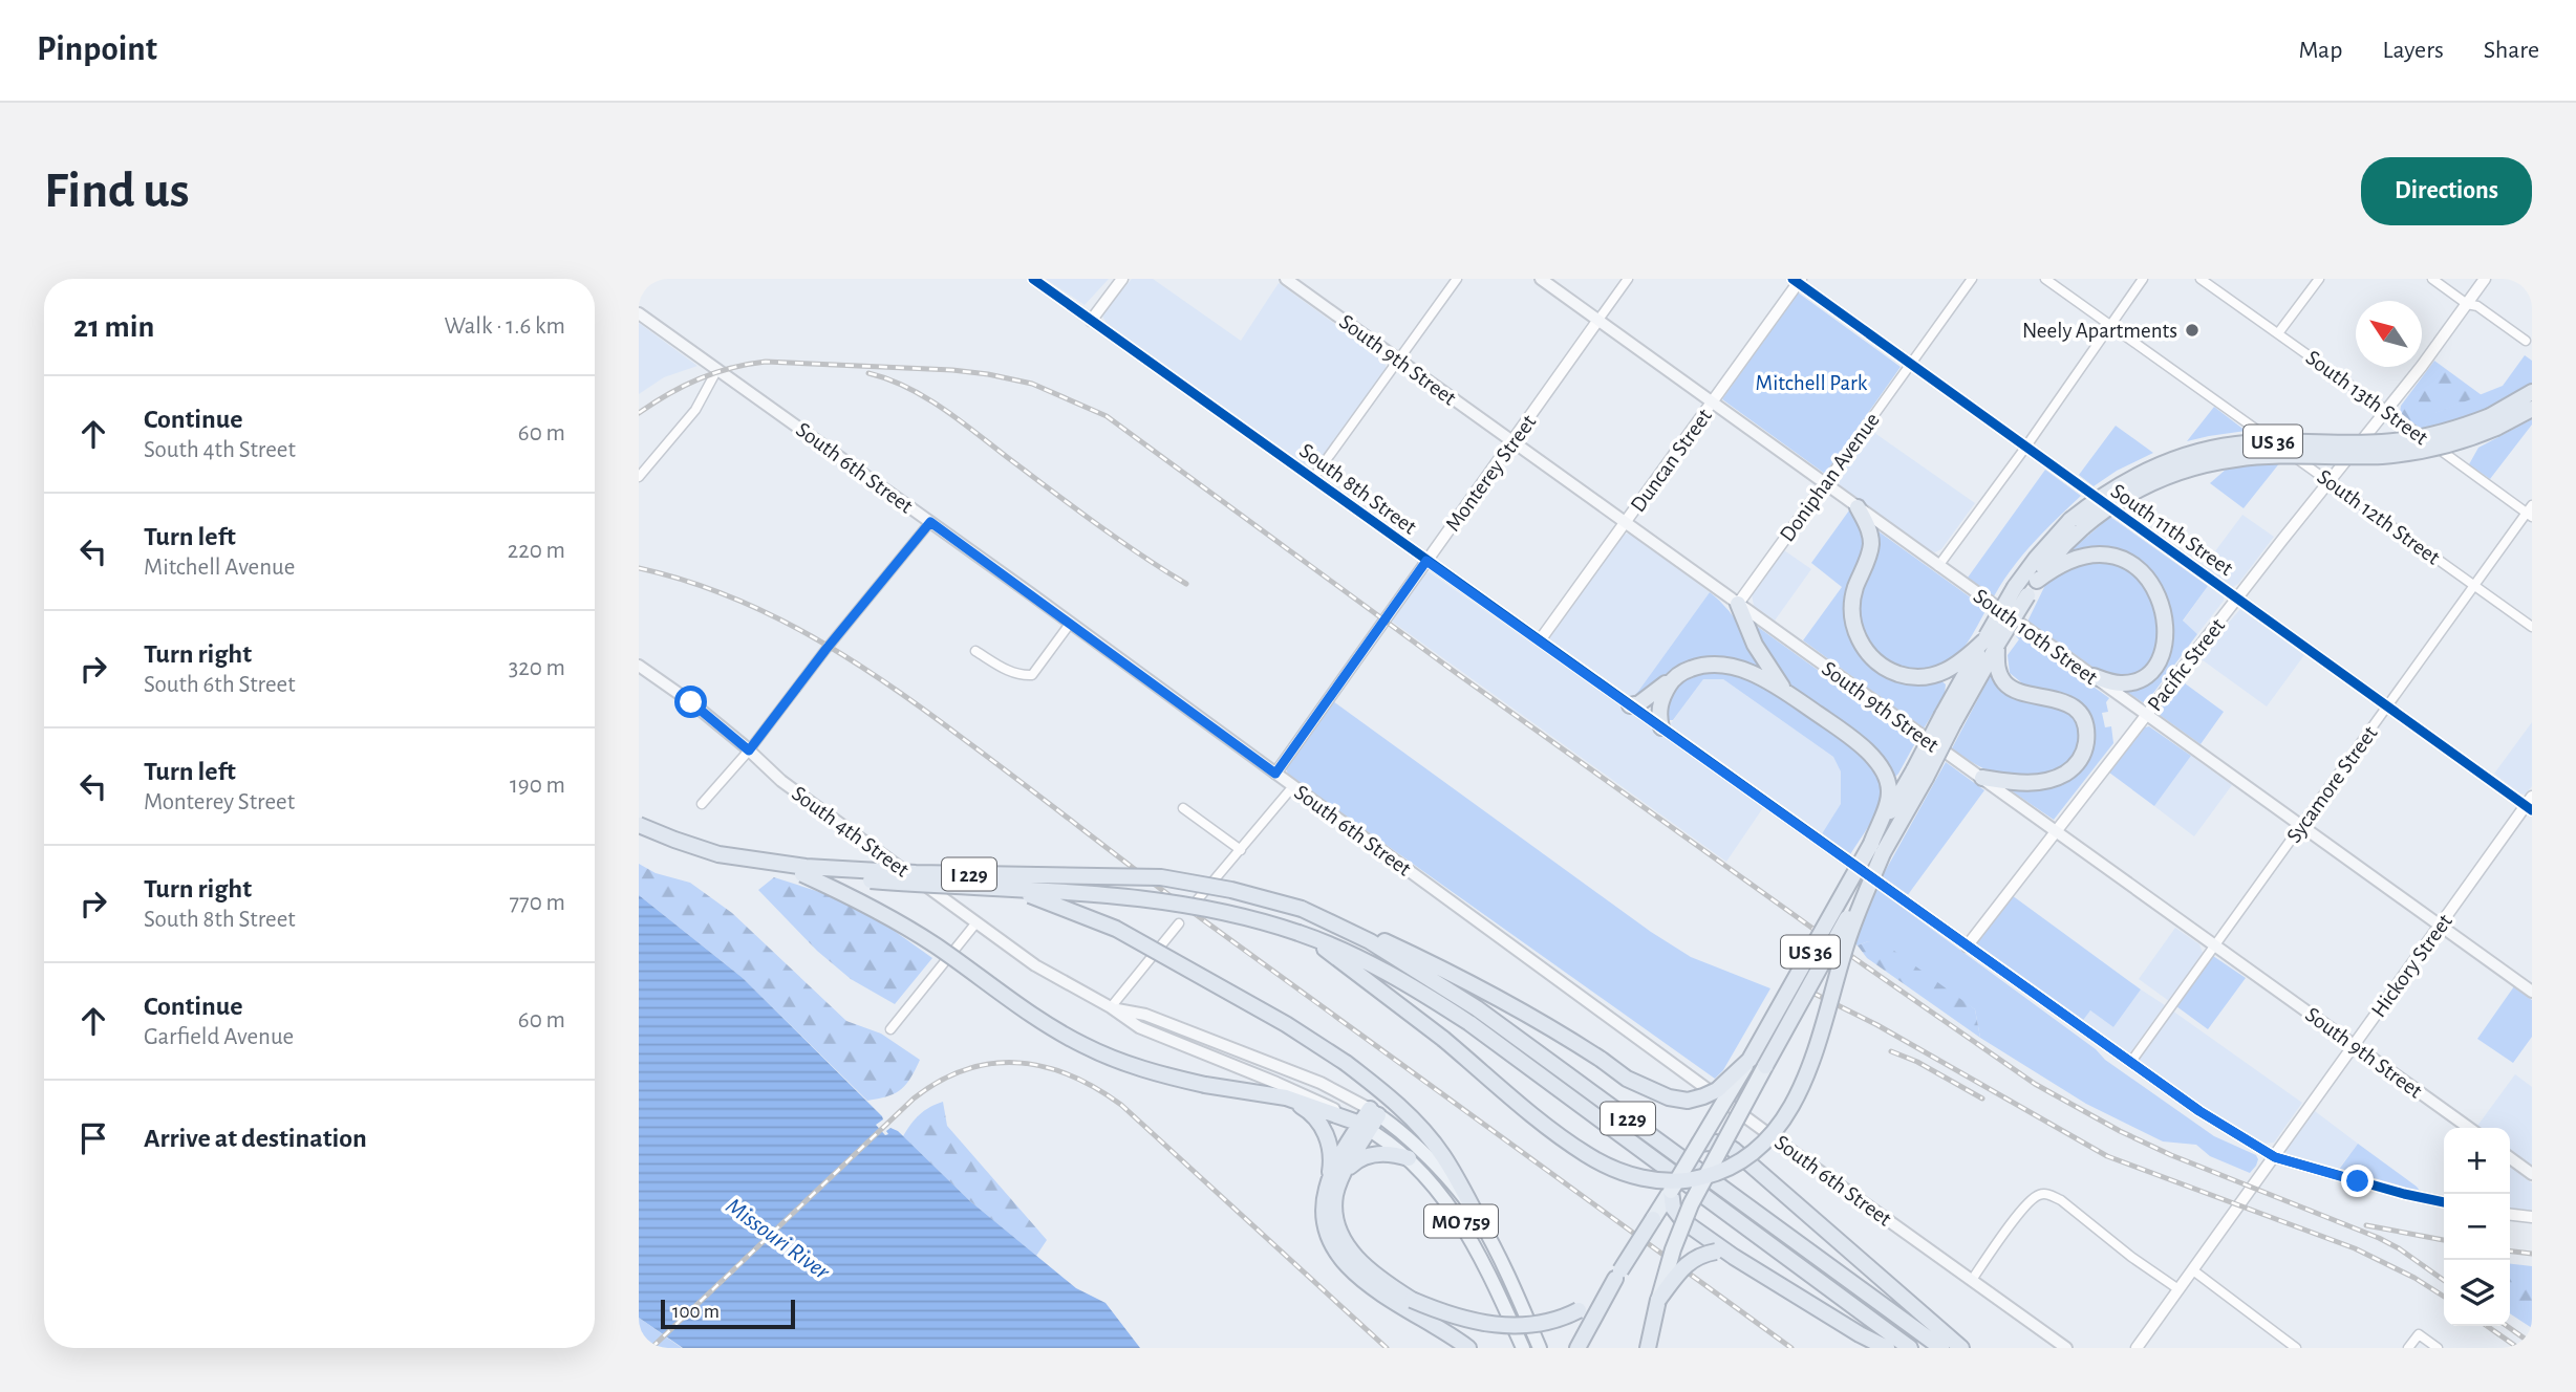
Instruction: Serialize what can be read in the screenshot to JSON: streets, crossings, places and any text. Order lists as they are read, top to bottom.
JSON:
{
  "streets": {
    "highway": ["US 36", "I 229"],
    "main road": [
      "South 9th Street",
      "South 6th Street",
      "South 10th Street",
      "South 4th Street",
      "MO 759"
    ],
    "street": [
      "South 13th Street",
      "Duncan Street",
      "Monterey Street",
      "Doniphan Avenue",
      "South 8th Street",
      "South 12th Street",
      "South 11th Street",
      "Pacific Street",
      "Sycamore Street",
      "Hickory Street"
    ]
  },
  "crossings": [
    ["South 9th Street", "Duncan Street"],
    ["South 9th Street", "Monterey Street"],
    ["South 9th Street", "Doniphan Avenue"],
    ["South 9th Street", "Pacific Street"],
    ["South 9th Street", "Sycamore Street"],
    ["South 9th Street", "Hickory Street"],
    ["South 13th Street", "Pacific Street"],
    ["South 13th Street", "Sycamore Street"],
    ["Duncan Street", "South 8th Street"],
    ["Duncan Street", "South 11th Street"],
    ["Duncan Street", "South 10th Street"],
    ["South 6th Street", "Monterey Street"],
    ["Monterey Street", "South 8th Street"],
    ["Monterey Street", "South 10th Street"],
    ["Doniphan Avenue", "South 11th Street"],
    ["Doniphan Avenue", "South 10th Street"],
    ["South 8th Street", "Pacific Street"],
    ["South 8th Street", "Sycamore Street"],
    ["South 8th Street", "Hickory Street"],
    ["South 12th Street", "Pacific Street"],
    ["South 12th Street", "Sycamore Street"],
    ["South 11th Street", "Pacific Street"],
    ["South 11th Street", "Sycamore Street"],
    ["South 11th Street", "Hickory Street"],
    ["South 10th Street", "Pacific Street"],
    ["South 10th Street", "Sycamore Street"],
    ["South 10th Street", "Hickory Street"]
  ],
  "water": ["Missouri River"],
  "parks": ["Mitchell Park"],
  "places": ["Neely Apartments"],
  "scale_bar": "100 m",
  "north": "top left",
  "page": {
    "header": "Pinpoint",
    "nav": ["Map", "Layers", "Share"],
    "buttons": "Directions",
    "title": "Find us",
    "heading": ["21 min", "Walk · 1.6 km"],
    "list": [
      ["Continue", "South 4th Street", "60 m"],
      ["Turn left", "Mitchell Avenue", "220 m"],
      ["Turn right", "South 6th Street", "320 m"],
      ["Turn left", "Monterey Street", "190 m"],
      ["Turn right", "South 8th Street", "770 m"],
      ["Continue", "Garfield Avenue", "60 m"],
      "Arrive at destination"
    ],
    "map_buttons": ["+", "−"],
    "scale": "100 m"
  }
}
